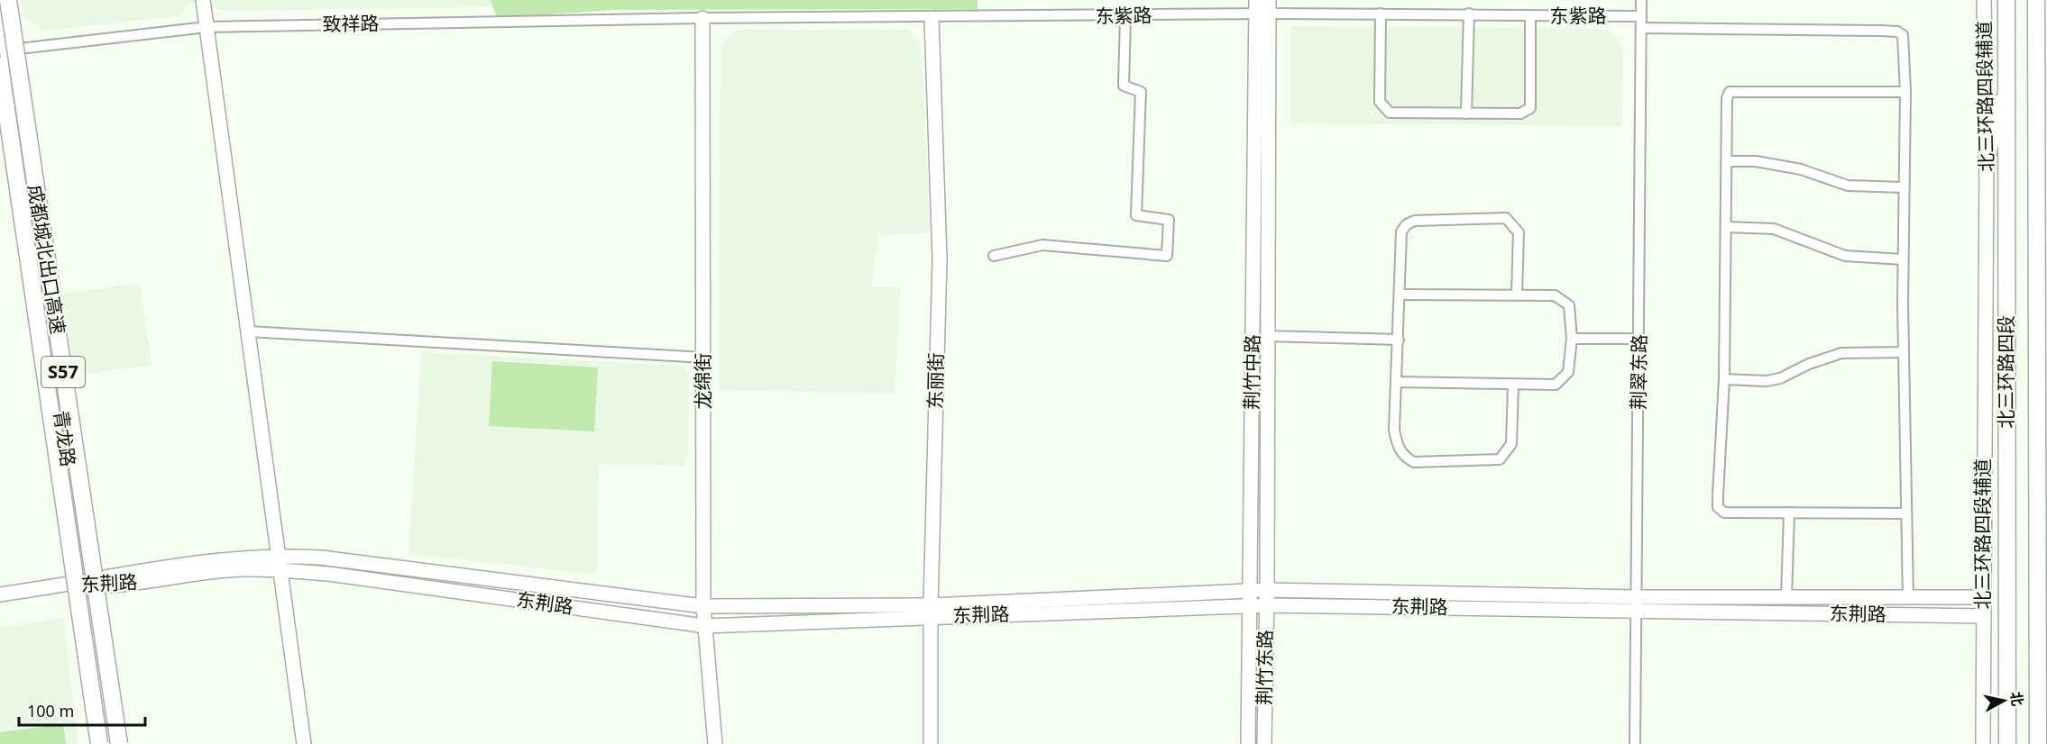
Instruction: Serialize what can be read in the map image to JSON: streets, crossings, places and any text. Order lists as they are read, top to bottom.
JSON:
{
  "streets": {
    "highway": ["成都城北出口高速", "S57", "北三环路四段"],
    "street": [
      "东紫路",
      "致祥路",
      "北三环路四段辅道",
      "荆竹中路",
      "荆翠东路",
      "龙绵街",
      "东丽街",
      "青龙路",
      "东荆路",
      "荆竹东路"
    ]
  },
  "crossings": [
    ["东紫路", "致祥路"],
    ["东紫路", "荆竹中路"],
    ["东紫路", "荆翠东路"],
    ["东紫路", "龙绵街"],
    ["东紫路", "东丽街"],
    ["致祥路", "龙绵街"],
    ["致祥路", "青龙路"],
    ["北三环路四段辅道", "东荆路"],
    ["荆竹中路", "东荆路"],
    ["荆竹中路", "荆竹东路"],
    ["荆翠东路", "东荆路"],
    ["龙绵街", "东荆路"],
    ["东丽街", "东荆路"],
    ["青龙路", "东荆路"],
    ["东荆路", "荆竹东路"]
  ],
  "scale_bar": "100 m",
  "north": "right"
}
